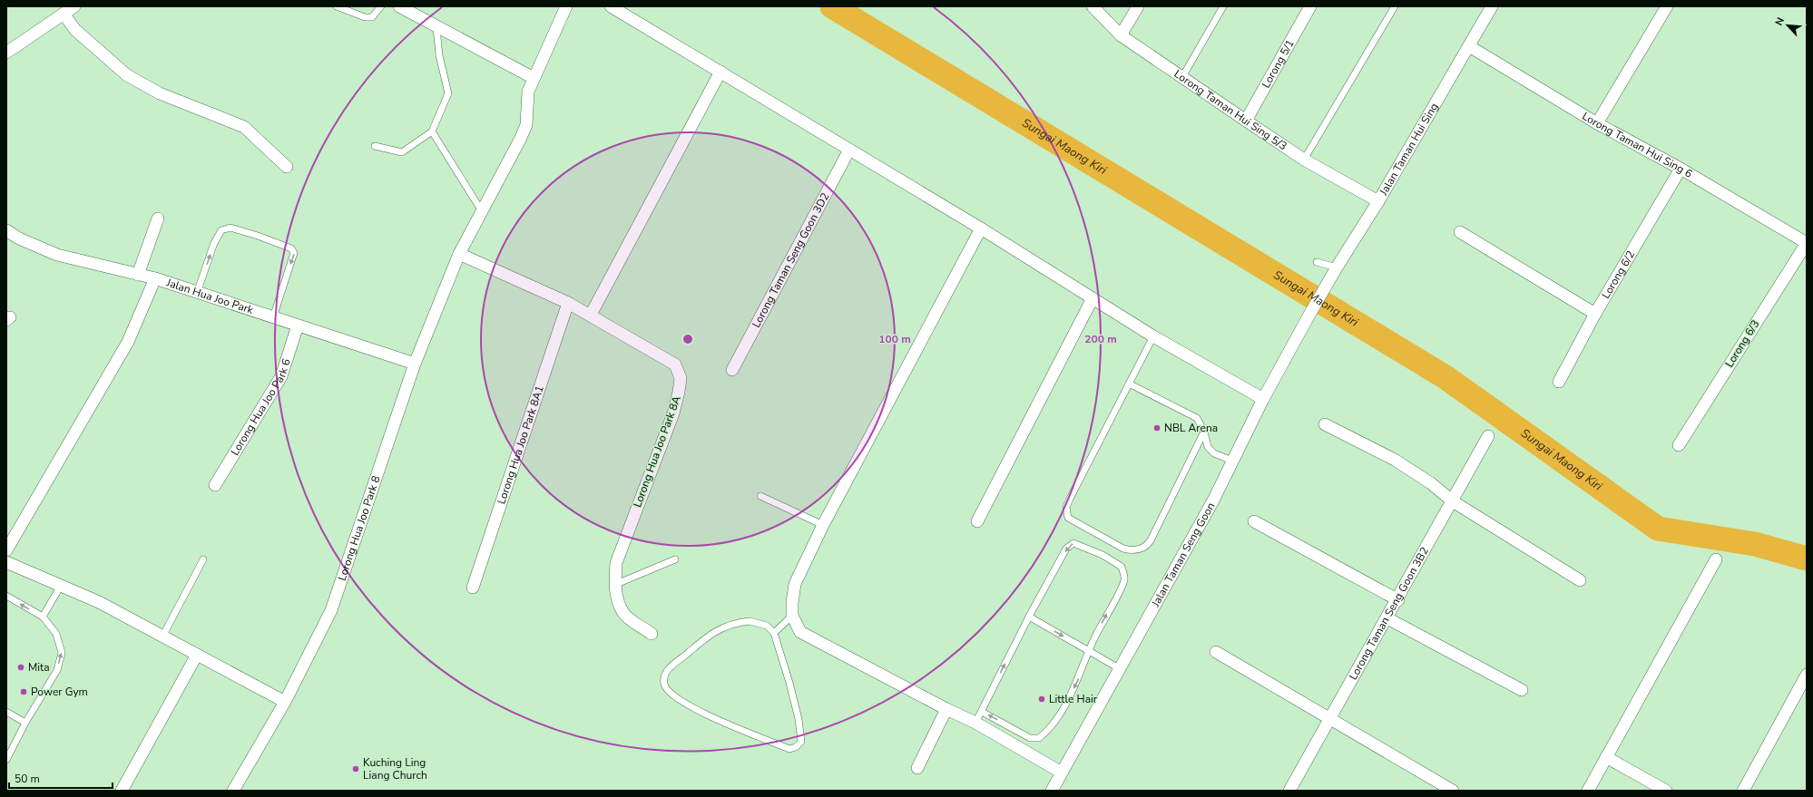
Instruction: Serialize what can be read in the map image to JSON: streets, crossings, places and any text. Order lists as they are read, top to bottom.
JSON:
{
  "streets": {
    "street": [
      "Lorong 5/1",
      "Lorong Taman Hui Sing 5/3",
      "Lorong Taman Hui Sing 6",
      "Jalan Taman Hui Sing",
      "Lorong Taman Seng Goon 3D2",
      "Lorong 6/2",
      "Jalan Hua Joo Park",
      "Lorong 6/3",
      "Lorong Hua Joo Park 6",
      "Lorong Hua Joo Park 8A1",
      "Lorong Hua Joo Park 8A",
      "Lorong Hua Joo Park 8",
      "Jalan Taman Seng Goon",
      "Lorong Taman Seng Goon 3B2"
    ]
  },
  "crossings": [
    ["Lorong 5/1", "Lorong Taman Hui Sing 5/3"],
    ["Lorong Taman Hui Sing 5/3", "Jalan Taman Hui Sing"],
    ["Lorong Taman Hui Sing 6", "Jalan Taman Hui Sing"],
    ["Lorong Taman Hui Sing 6", "Lorong 6/2"],
    ["Lorong Taman Hui Sing 6", "Lorong 6/3"],
    ["Jalan Taman Hui Sing", "Jalan Taman Seng Goon"],
    ["Jalan Hua Joo Park", "Lorong Hua Joo Park 6"],
    ["Jalan Hua Joo Park", "Lorong Hua Joo Park 8"],
    ["Lorong Hua Joo Park 8A1", "Lorong Hua Joo Park 8A"],
    ["Lorong Hua Joo Park 8A", "Lorong Hua Joo Park 8"]
  ],
  "water": ["Sungai Maong Kiri"],
  "places": [
    "NBL Arena",
    "Mita",
    "Power Gym",
    "Little Hair",
    "Kuching Ling Liang Church"
  ],
  "scale_bar": "50 m",
  "north": "top left",
  "rings": ["100 m", "200 m"]
}
